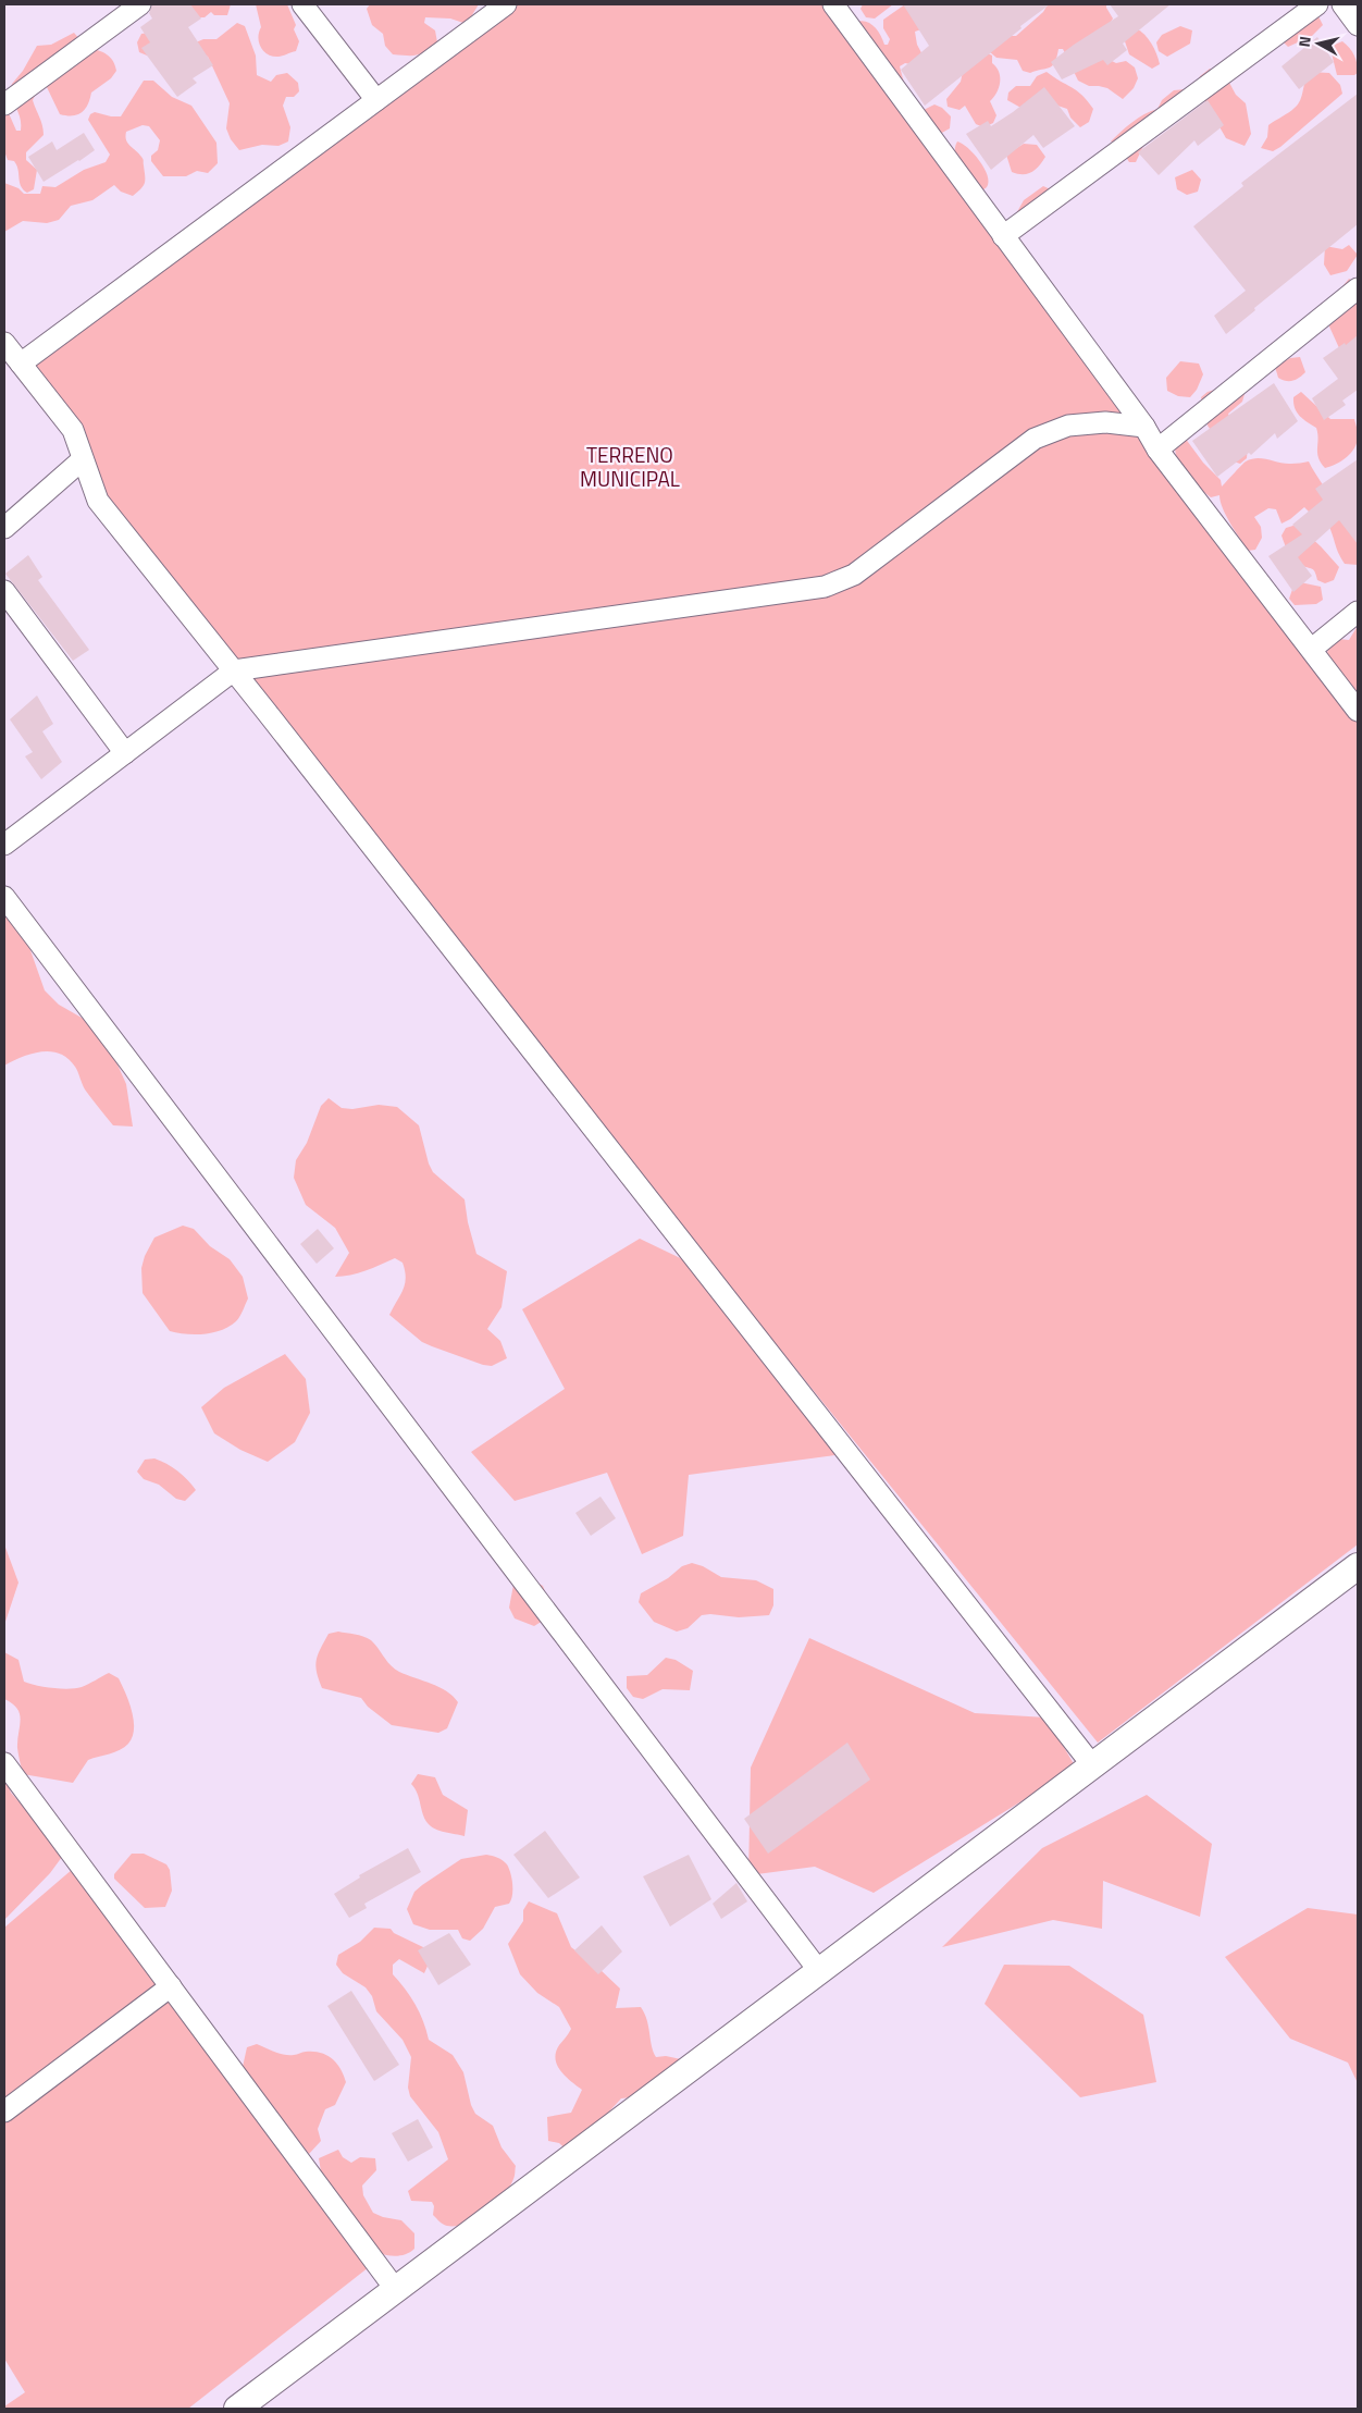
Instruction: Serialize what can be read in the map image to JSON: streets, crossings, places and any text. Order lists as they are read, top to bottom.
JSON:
{
  "parks": ["TERRENO MUNICIPAL"],
  "north": "left"
}
